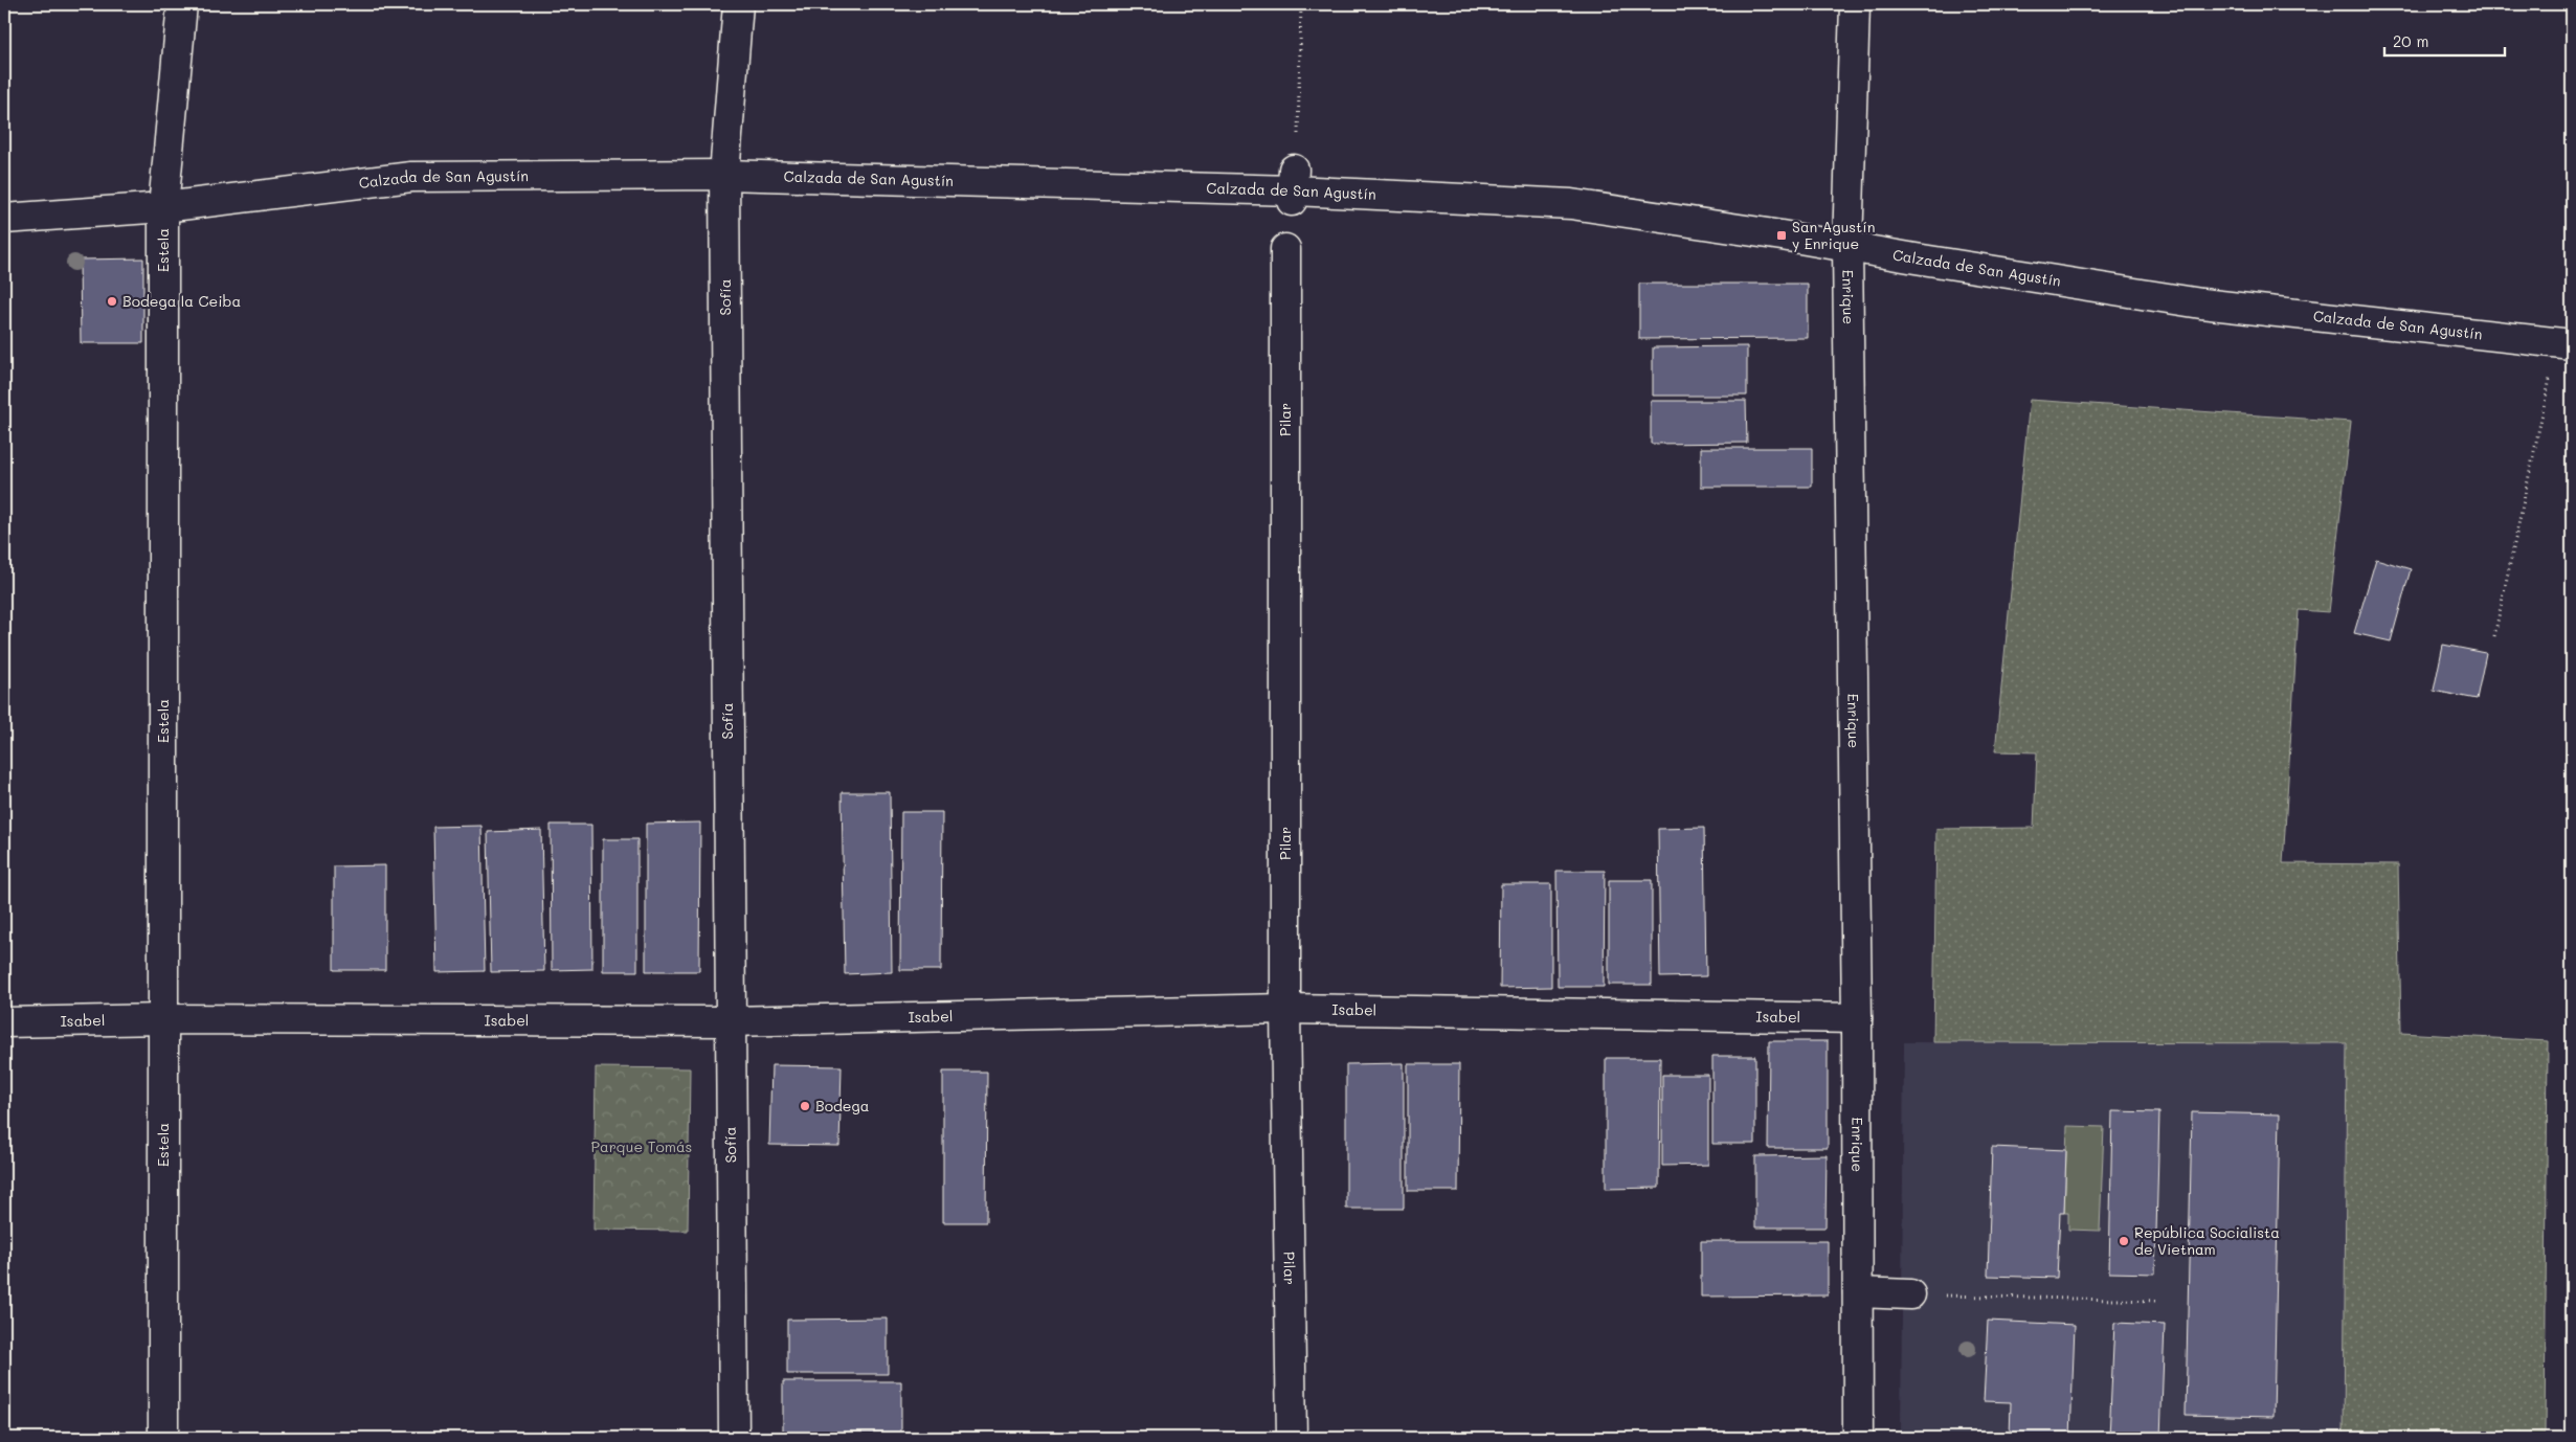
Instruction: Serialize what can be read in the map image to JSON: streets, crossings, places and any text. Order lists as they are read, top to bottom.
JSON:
{
  "streets": {
    "street": [
      "Calzada de San Agustín",
      "Estela",
      "Sofía",
      "Enrique",
      "Pilar",
      "Isabel"
    ]
  },
  "crossings": [
    ["Calzada de San Agustín", "Estela"],
    ["Calzada de San Agustín", "Sofía"],
    ["Calzada de San Agustín", "Enrique"],
    ["Estela", "Isabel"],
    ["Sofía", "Isabel"],
    ["Enrique", "Isabel"],
    ["Pilar", "Isabel"]
  ],
  "parks": ["Parque Tomás"],
  "places": {
    "transit": ["San Agustín y Enrique"],
    "other": ["Bodega la Ceiba", "Bodega", "República Socialista de Vietnam"]
  },
  "scale_bar": "20 m"
}
